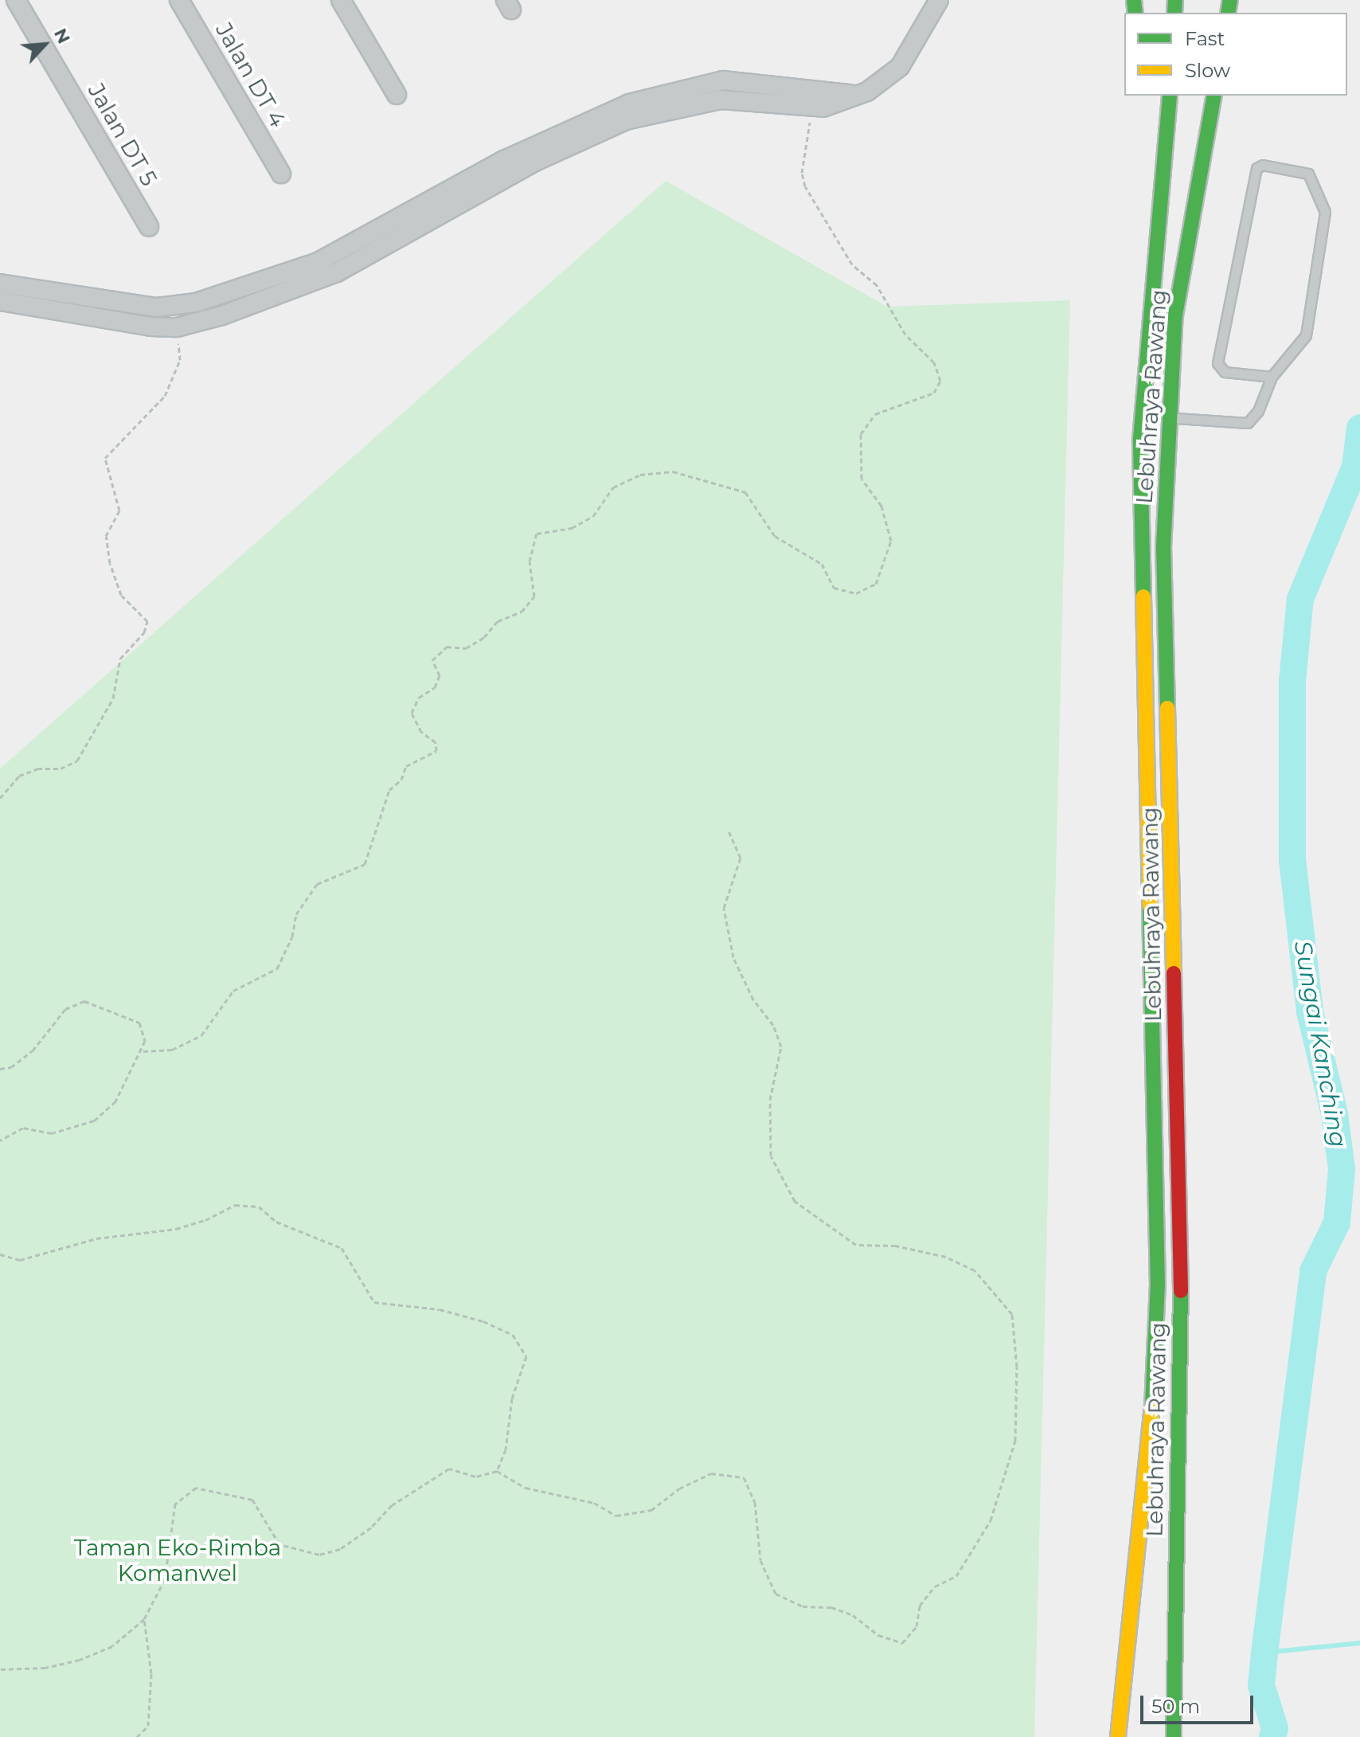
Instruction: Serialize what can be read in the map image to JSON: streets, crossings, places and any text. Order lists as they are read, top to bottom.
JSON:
{
  "streets": {
    "highway": ["Lebuhraya Rawang"],
    "street": ["Jalan DT 4", "Jalan DT 5"]
  },
  "water": ["Sungai Kanching"],
  "parks": ["Taman Eko-Rimba Komanwel"],
  "legend": ["Fast", "Slow"],
  "scale_bar": "50 m",
  "north": "top right"
}
